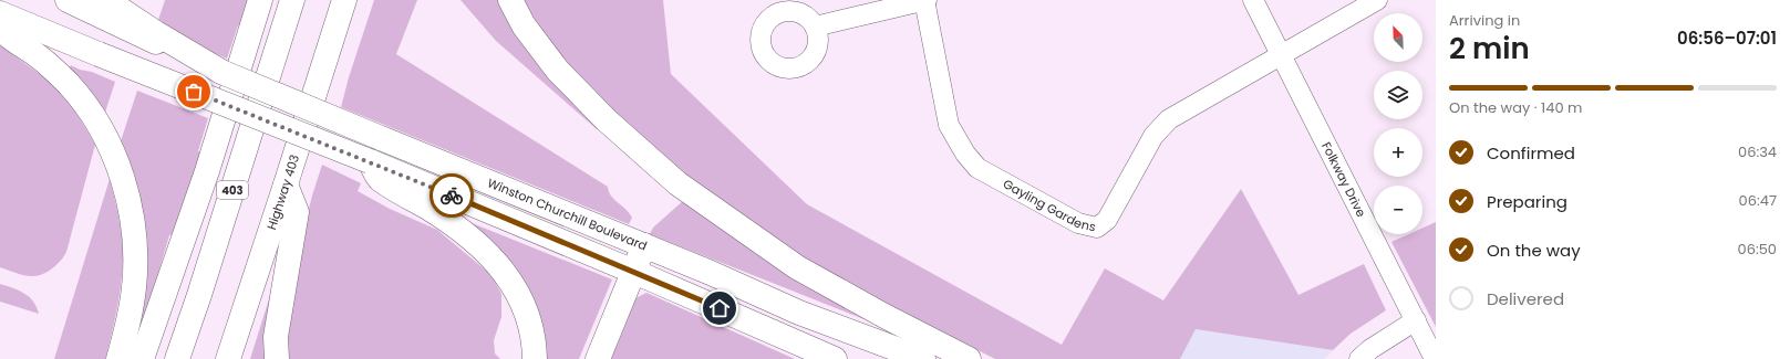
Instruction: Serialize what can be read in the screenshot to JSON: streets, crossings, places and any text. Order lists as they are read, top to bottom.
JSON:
{
  "streets": {
    "main road": ["403", "Highway 403", "Winston Churchill Boulevard"],
    "street": ["Folkway Drive", "Gayling Gardens"]
  },
  "crossings": [
    ["Folkway Drive", "Gayling Gardens"]
  ],
  "north": "top left",
  "page": {
    "heading": ["2 min", "Arriving in", "06:56–07:01"],
    "map_buttons": ["+", "−"],
    "bar": "On the way · 140 m",
    "list": [
      ["Confirmed", "06:34"],
      ["Preparing", "06:47"],
      ["On the way", "06:50"],
      "Delivered"
    ]
  }
}
